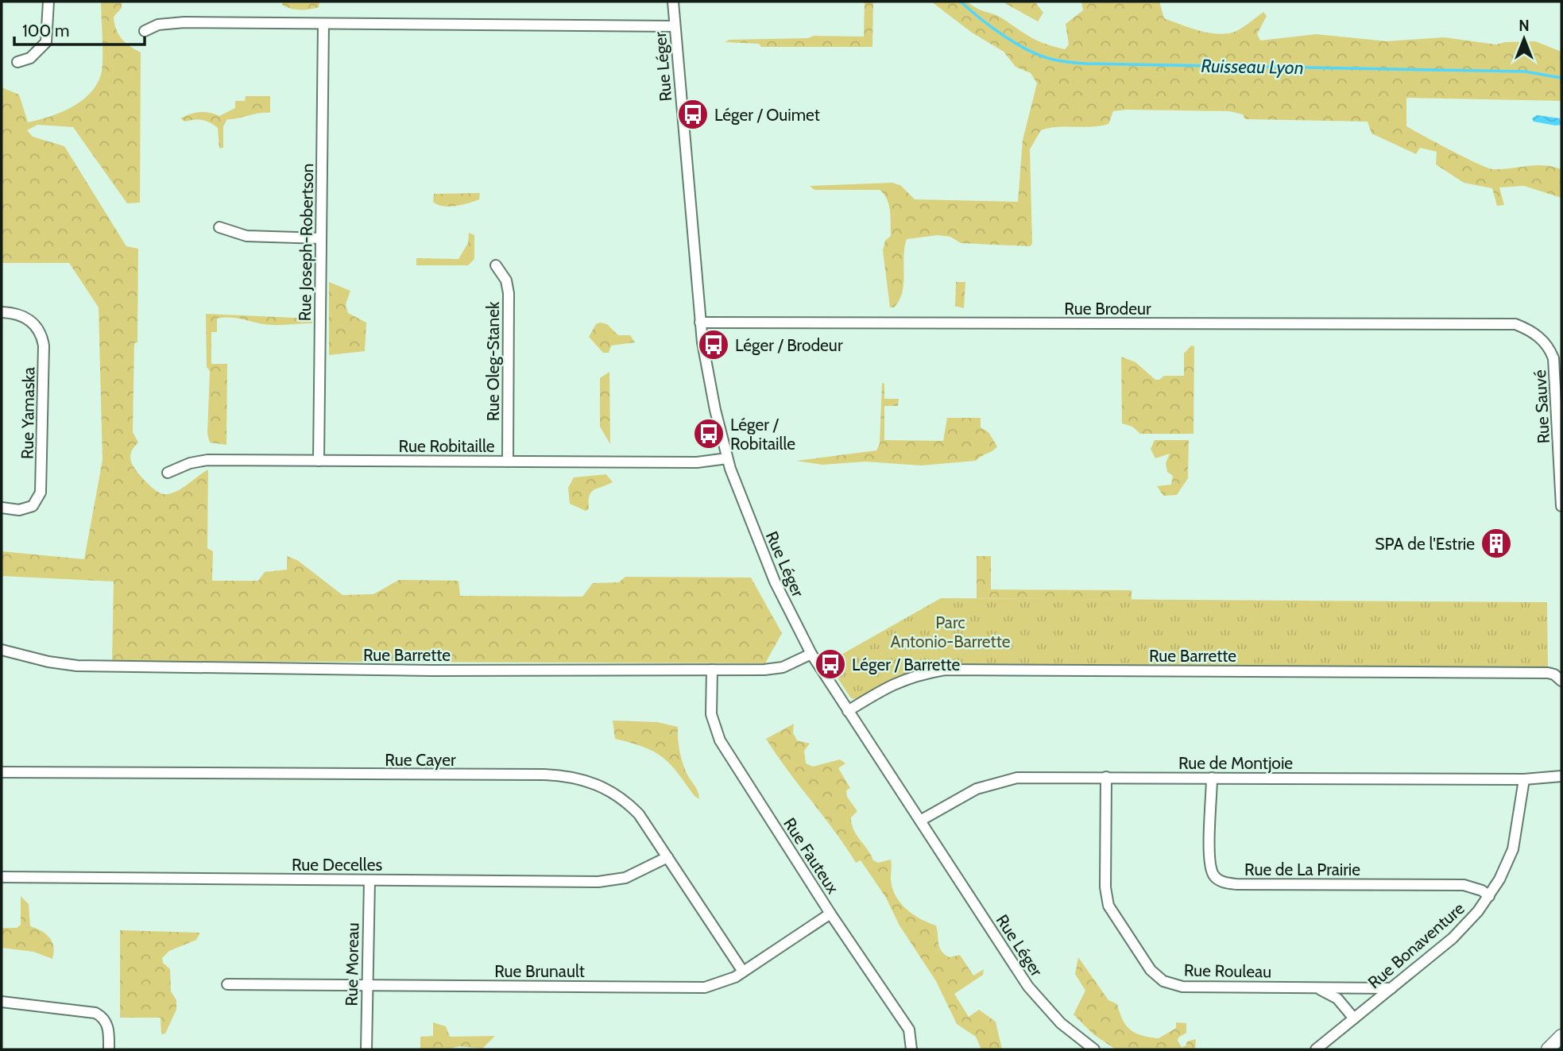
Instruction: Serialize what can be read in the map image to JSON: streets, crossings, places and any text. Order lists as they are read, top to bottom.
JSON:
{
  "streets": {
    "street": [
      "Rue Léger",
      "Rue Joseph-Robertson",
      "Rue Brodeur",
      "Rue Oleg-Stanek",
      "Rue Sauvé",
      "Rue Yamaska",
      "Rue Robitaille",
      "Rue Barrette",
      "Rue Cayer",
      "Rue de Montjoie",
      "Rue Fauteux",
      "Rue Decelles",
      "Rue de La Prairie",
      "Rue Bonaventure",
      "Rue Moreau",
      "Rue Brunault",
      "Rue Rouleau"
    ]
  },
  "crossings": [
    ["Rue Léger", "Rue Brodeur"],
    ["Rue Léger", "Rue Robitaille"],
    ["Rue Léger", "Rue Barrette"],
    ["Rue Léger", "Rue de Montjoie"],
    ["Rue Joseph-Robertson", "Rue Robitaille"],
    ["Rue Brodeur", "Rue Sauvé"],
    ["Rue Oleg-Stanek", "Rue Robitaille"],
    ["Rue Barrette", "Rue Fauteux"],
    ["Rue Cayer", "Rue Decelles"],
    ["Rue Cayer", "Rue Brunault"],
    ["Rue de Montjoie", "Rue de La Prairie"],
    ["Rue de Montjoie", "Rue Bonaventure"],
    ["Rue de Montjoie", "Rue Rouleau"],
    ["Rue Fauteux", "Rue Brunault"],
    ["Rue Decelles", "Rue Moreau"],
    ["Rue de La Prairie", "Rue Bonaventure"],
    ["Rue Bonaventure", "Rue Rouleau"],
    ["Rue Moreau", "Rue Brunault"]
  ],
  "water": ["Ruisseau Lyon"],
  "parks": ["Parc Antonio-Barrette"],
  "places": {
    "bus stop": [
      "Léger / Ouimet",
      "Léger / Brodeur",
      "Léger / Robitaille",
      "Léger / Barrette"
    ],
    "building": ["SPA de l'Estrie"]
  },
  "scale_bar": "100 m",
  "north": "top"
}
